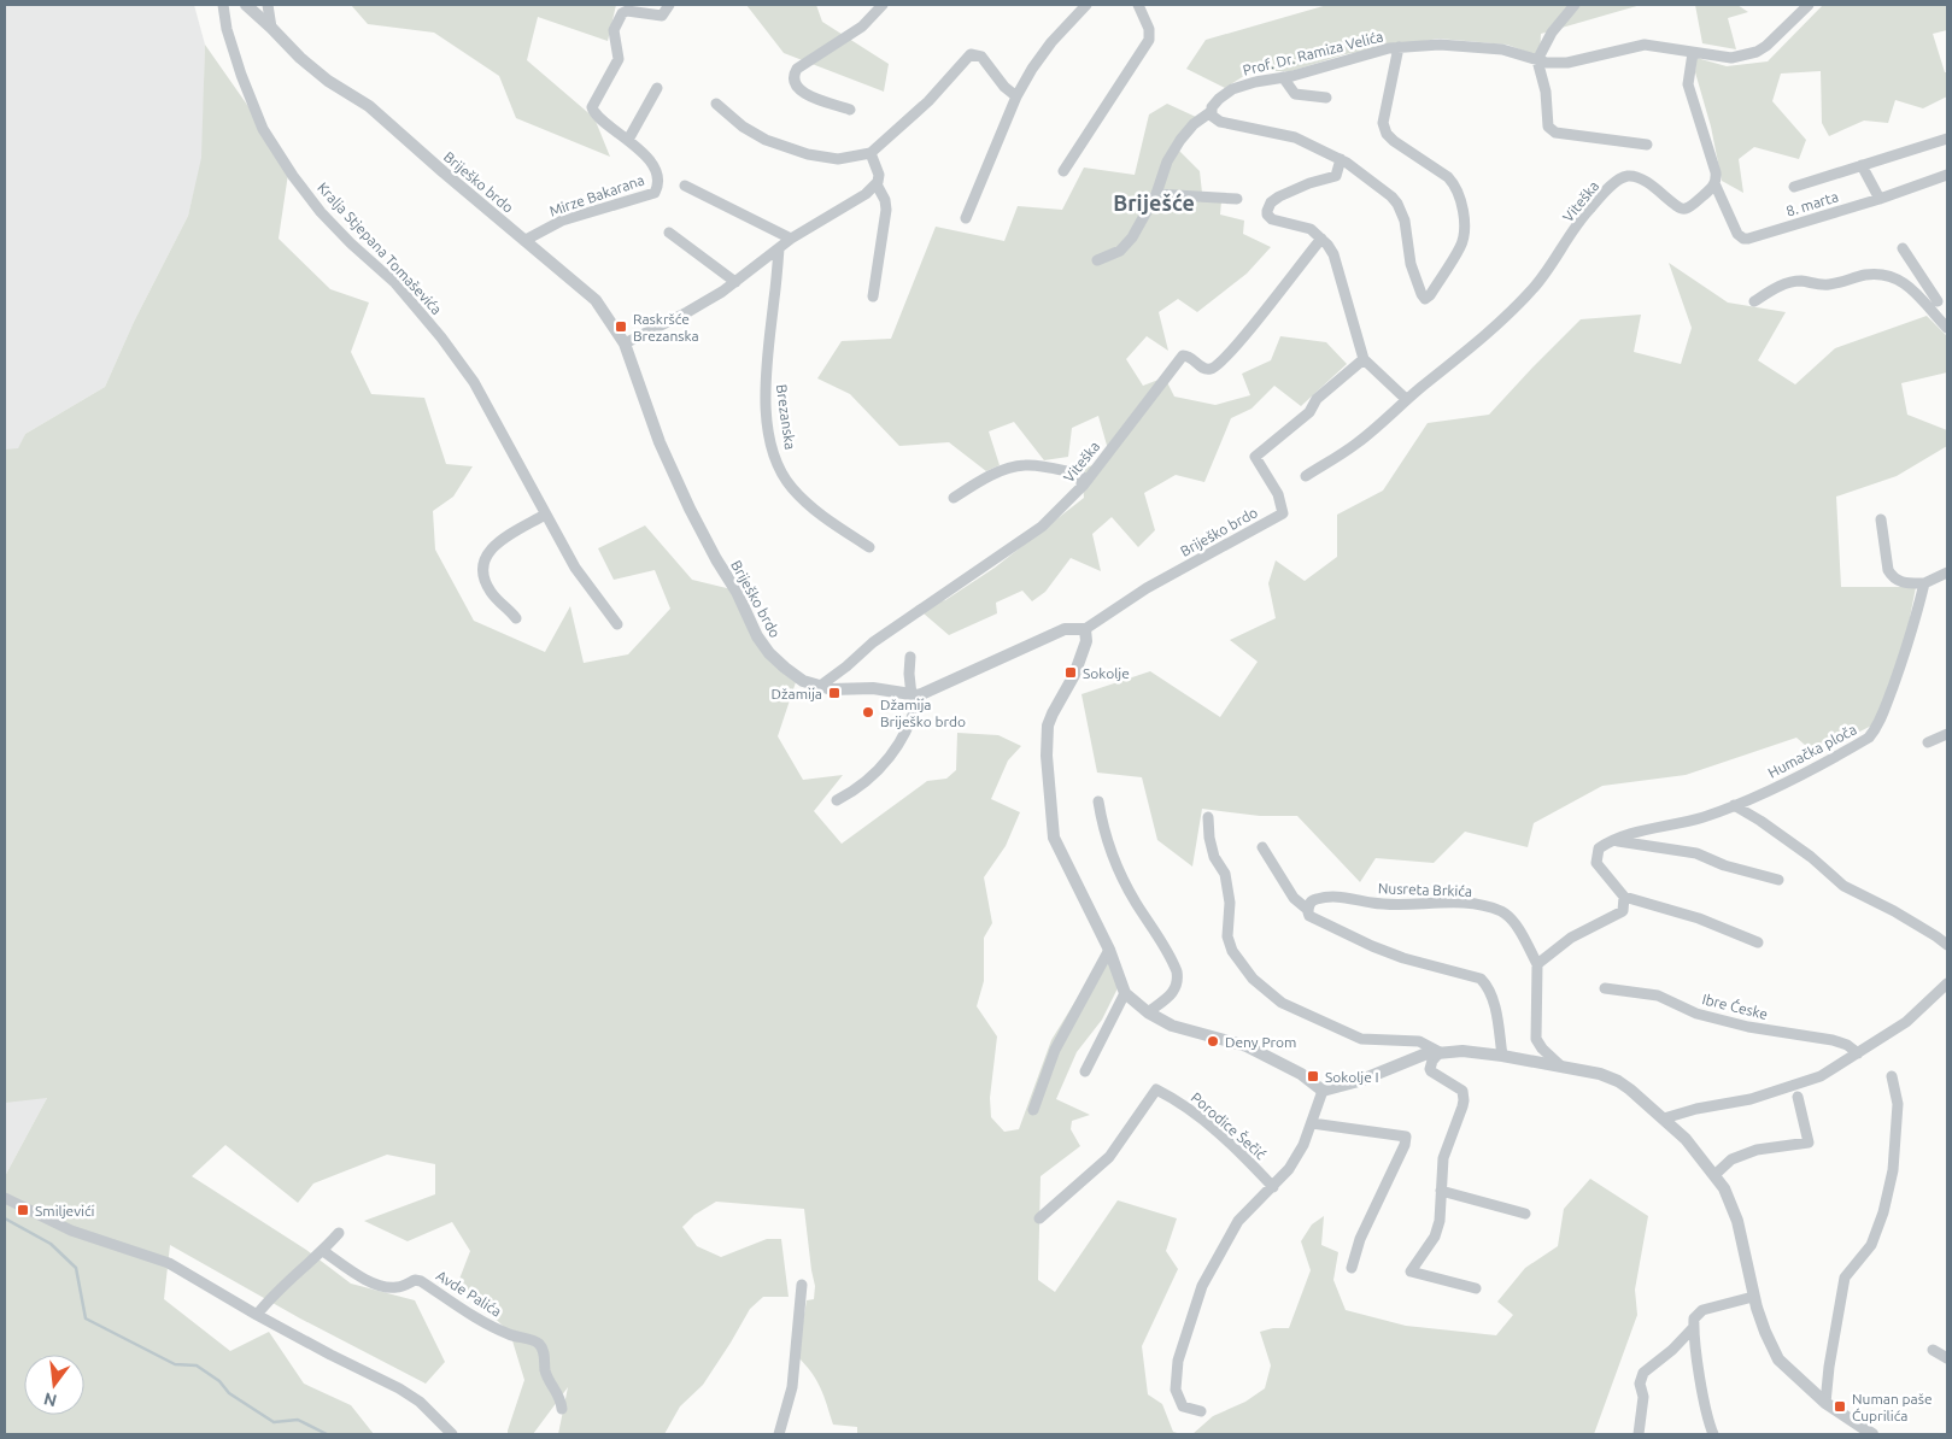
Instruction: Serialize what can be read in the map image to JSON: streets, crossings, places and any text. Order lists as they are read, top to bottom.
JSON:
{
  "streets": {
    "street": [
      "Prof. Dr. Ramiza Velića",
      "Briješko brdo",
      "Mirze Bakarana",
      "Viteška",
      "8. marta",
      "Kralja Stjepana Tomaševića",
      "Brezanska",
      "Humačka ploča",
      "Nusreta Brkića",
      "Ibre Ćeske",
      "Porodice Šečić",
      "Avde Palića"
    ]
  },
  "crossings": [
    ["Briješko brdo", "Mirze Bakarana"],
    ["Briješko brdo", "Viteška"],
    ["Viteška", "8. marta"]
  ],
  "districts": ["Briješće"],
  "places": {
    "transit": [
      "Raskršće Brezanska",
      "Sokolje",
      "Džamija",
      "Sokolje I",
      "Smiljevići",
      "Numan paše Ćuprilića"
    ],
    "other": ["Džamija Briješko brdo", "Deny Prom"]
  },
  "north": "bottom"
}
